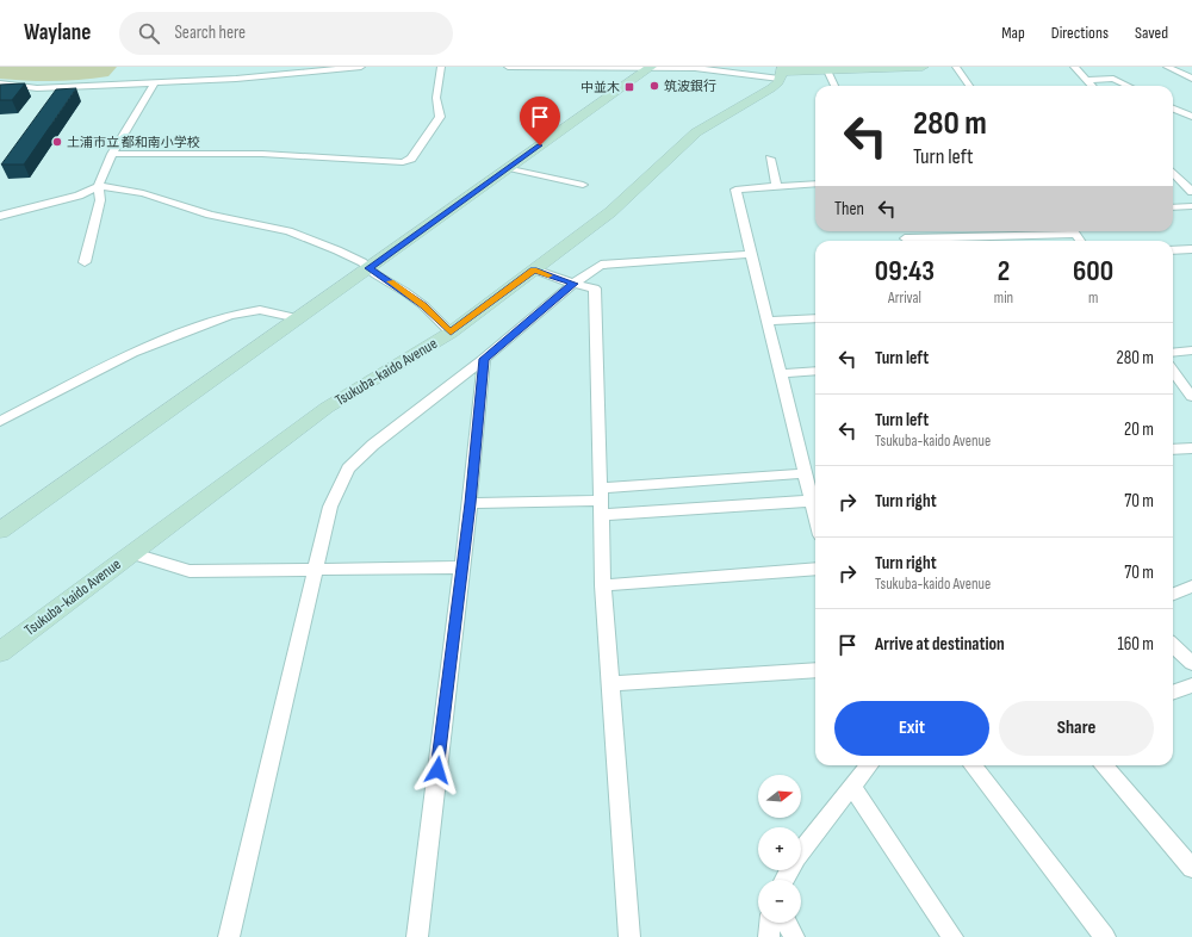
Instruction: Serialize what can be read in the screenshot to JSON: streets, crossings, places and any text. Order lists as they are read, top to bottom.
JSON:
{
  "streets": {
    "street": ["Tsukuba-kaido Avenue"]
  },
  "places": {
    "other": ["筑波銀行", "土浦市立 都和南小学校"],
    "transit": ["中並木"]
  },
  "north": "right",
  "page": {
    "header": "Waylane",
    "search": "Search here",
    "nav": ["Map", "Directions", "Saved"],
    "turn": ["280 m", "Turn left"],
    "then": "Then",
    "eta": [
      "09:43",
      "Arrival",
      "2",
      "min",
      "600",
      "m"
    ],
    "list": [
      {
        "name": "Turn left",
        "value": "280 m"
      },
      {
        "name": "Turn left",
        "note": "Tsukuba-kaido Avenue",
        "value": "20 m"
      },
      {
        "name": "Turn right",
        "value": "70 m"
      },
      {
        "name": "Turn right",
        "note": "Tsukuba-kaido Avenue",
        "value": "70 m"
      },
      {
        "name": "Arrive at destination",
        "value": "160 m"
      }
    ],
    "buttons": ["Exit", "Share"],
    "map_buttons": ["+", "−"]
  }
}
